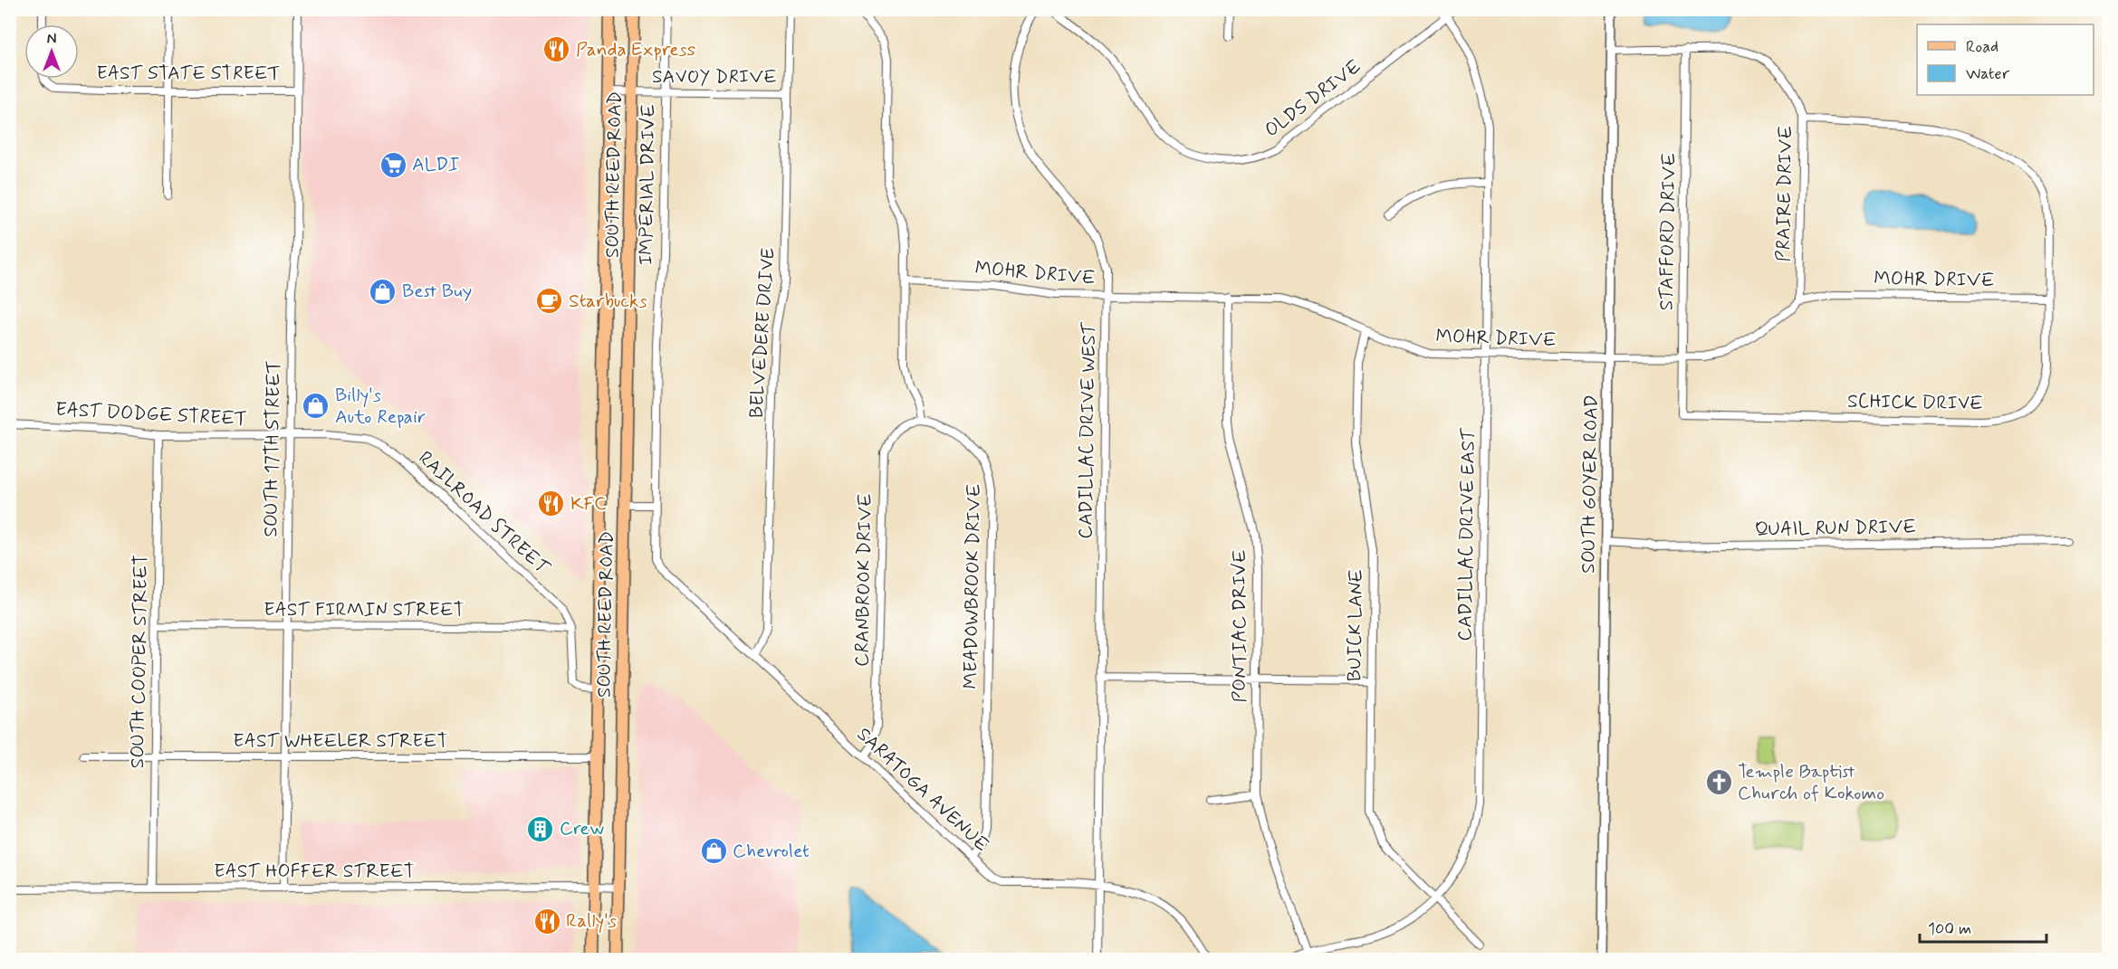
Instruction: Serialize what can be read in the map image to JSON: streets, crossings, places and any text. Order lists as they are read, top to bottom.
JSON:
{
  "streets": {
    "main road": ["SOUTH REED ROAD"],
    "street": [
      "EAST STATE STREET",
      "SAVOY DRIVE",
      "OLDS DRIVE",
      "IMPERIAL DRIVE",
      "PRAIRE DRIVE",
      "STAFFORD DRIVE",
      "MOHR DRIVE",
      "BELVEDERE DRIVE",
      "SCHICK DRIVE",
      "EAST DODGE STREET",
      "CADILLAC DRIVE WEST",
      "SOUTH 17TH STREET",
      "SOUTH GOYER ROAD",
      "RAILROAD STREET",
      "QUAIL RUN DRIVE",
      "CADILLAC DRIVE EAST",
      "CRANBROOK DRIVE",
      "MEADOWBROOK DRIVE",
      "EAST FIRMIN STREET",
      "BUICK LANE",
      "PONTIAC DRIVE",
      "SOUTH COOPER STREET",
      "EAST WHEELER STREET",
      "SARATOGA AVENUE",
      "EAST HOFFER STREET"
    ]
  },
  "crossings": [
    ["EAST STATE STREET", "SOUTH 17TH STREET"],
    ["SAVOY DRIVE", "SOUTH REED ROAD"],
    ["SAVOY DRIVE", "IMPERIAL DRIVE"],
    ["SAVOY DRIVE", "BELVEDERE DRIVE"],
    ["OLDS DRIVE", "CADILLAC DRIVE EAST"],
    ["SOUTH REED ROAD", "EAST WHEELER STREET"],
    ["SOUTH REED ROAD", "EAST HOFFER STREET"],
    ["IMPERIAL DRIVE", "SARATOGA AVENUE"],
    ["PRAIRE DRIVE", "STAFFORD DRIVE"],
    ["PRAIRE DRIVE", "MOHR DRIVE"],
    ["PRAIRE DRIVE", "SCHICK DRIVE"],
    ["PRAIRE DRIVE", "SOUTH GOYER ROAD"],
    ["STAFFORD DRIVE", "MOHR DRIVE"],
    ["STAFFORD DRIVE", "SCHICK DRIVE"],
    ["MOHR DRIVE", "SCHICK DRIVE"],
    ["MOHR DRIVE", "CADILLAC DRIVE WEST"],
    ["MOHR DRIVE", "SOUTH GOYER ROAD"],
    ["MOHR DRIVE", "CADILLAC DRIVE EAST"],
    ["MOHR DRIVE", "BUICK LANE"],
    ["MOHR DRIVE", "PONTIAC DRIVE"],
    ["BELVEDERE DRIVE", "SARATOGA AVENUE"],
    ["EAST DODGE STREET", "SOUTH 17TH STREET"],
    ["EAST DODGE STREET", "RAILROAD STREET"],
    ["EAST DODGE STREET", "SOUTH COOPER STREET"],
    ["CADILLAC DRIVE WEST", "SARATOGA AVENUE"],
    ["SOUTH 17TH STREET", "EAST FIRMIN STREET"],
    ["SOUTH 17TH STREET", "EAST WHEELER STREET"],
    ["SOUTH 17TH STREET", "EAST HOFFER STREET"],
    ["SOUTH GOYER ROAD", "QUAIL RUN DRIVE"],
    ["RAILROAD STREET", "EAST FIRMIN STREET"],
    ["CADILLAC DRIVE EAST", "BUICK LANE"],
    ["CADILLAC DRIVE EAST", "PONTIAC DRIVE"],
    ["CRANBROOK DRIVE", "MEADOWBROOK DRIVE"],
    ["CRANBROOK DRIVE", "SARATOGA AVENUE"],
    ["MEADOWBROOK DRIVE", "SARATOGA AVENUE"],
    ["EAST FIRMIN STREET", "SOUTH COOPER STREET"],
    ["SOUTH COOPER STREET", "EAST WHEELER STREET"],
    ["SOUTH COOPER STREET", "EAST HOFFER STREET"]
  ],
  "places": {
    "restaurant": ["Panda Express", "KFC", "Rally's"],
    "supermarket": ["ALDI"],
    "shop": ["Best Buy", "Billy's Auto Repair", "Chevrolet"],
    "cafe": ["Starbucks"],
    "church": ["Temple Baptist Church of Kokomo"],
    "building": ["Crew"]
  },
  "legend": ["Road", "Water"],
  "scale_bar": "100 m",
  "north": "top"
}
